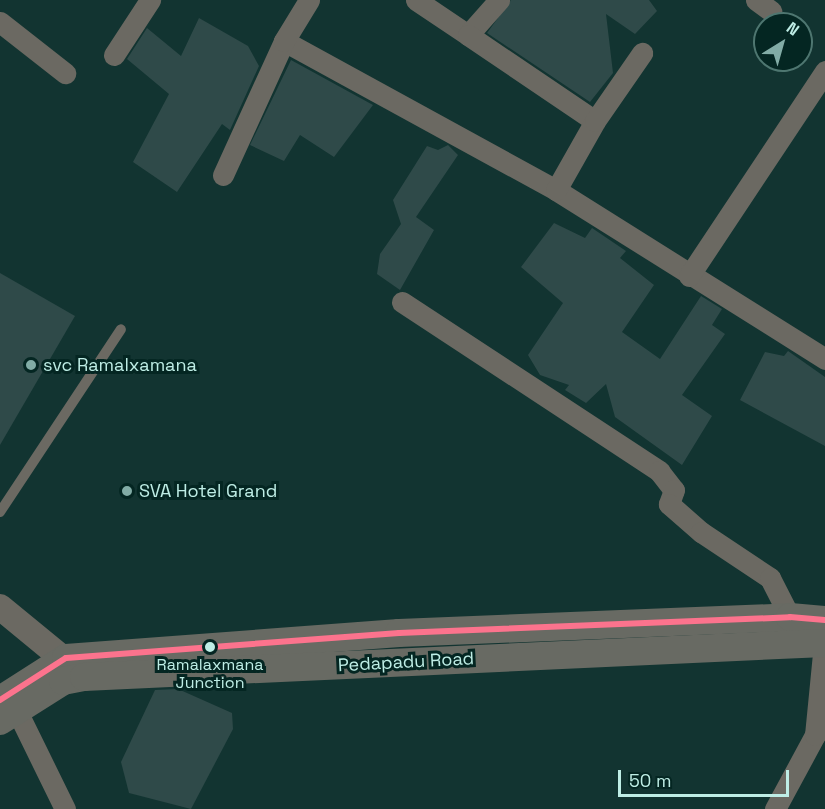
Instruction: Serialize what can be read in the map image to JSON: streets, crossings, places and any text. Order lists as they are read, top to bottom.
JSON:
{
  "streets": {
    "main road": ["Pedapadu Road"]
  },
  "places": ["svc Ramalxamana", "SVA Hotel Grand", "Ramalaxmana Junction"],
  "scale_bar": "50 m",
  "north": "top right"
}
